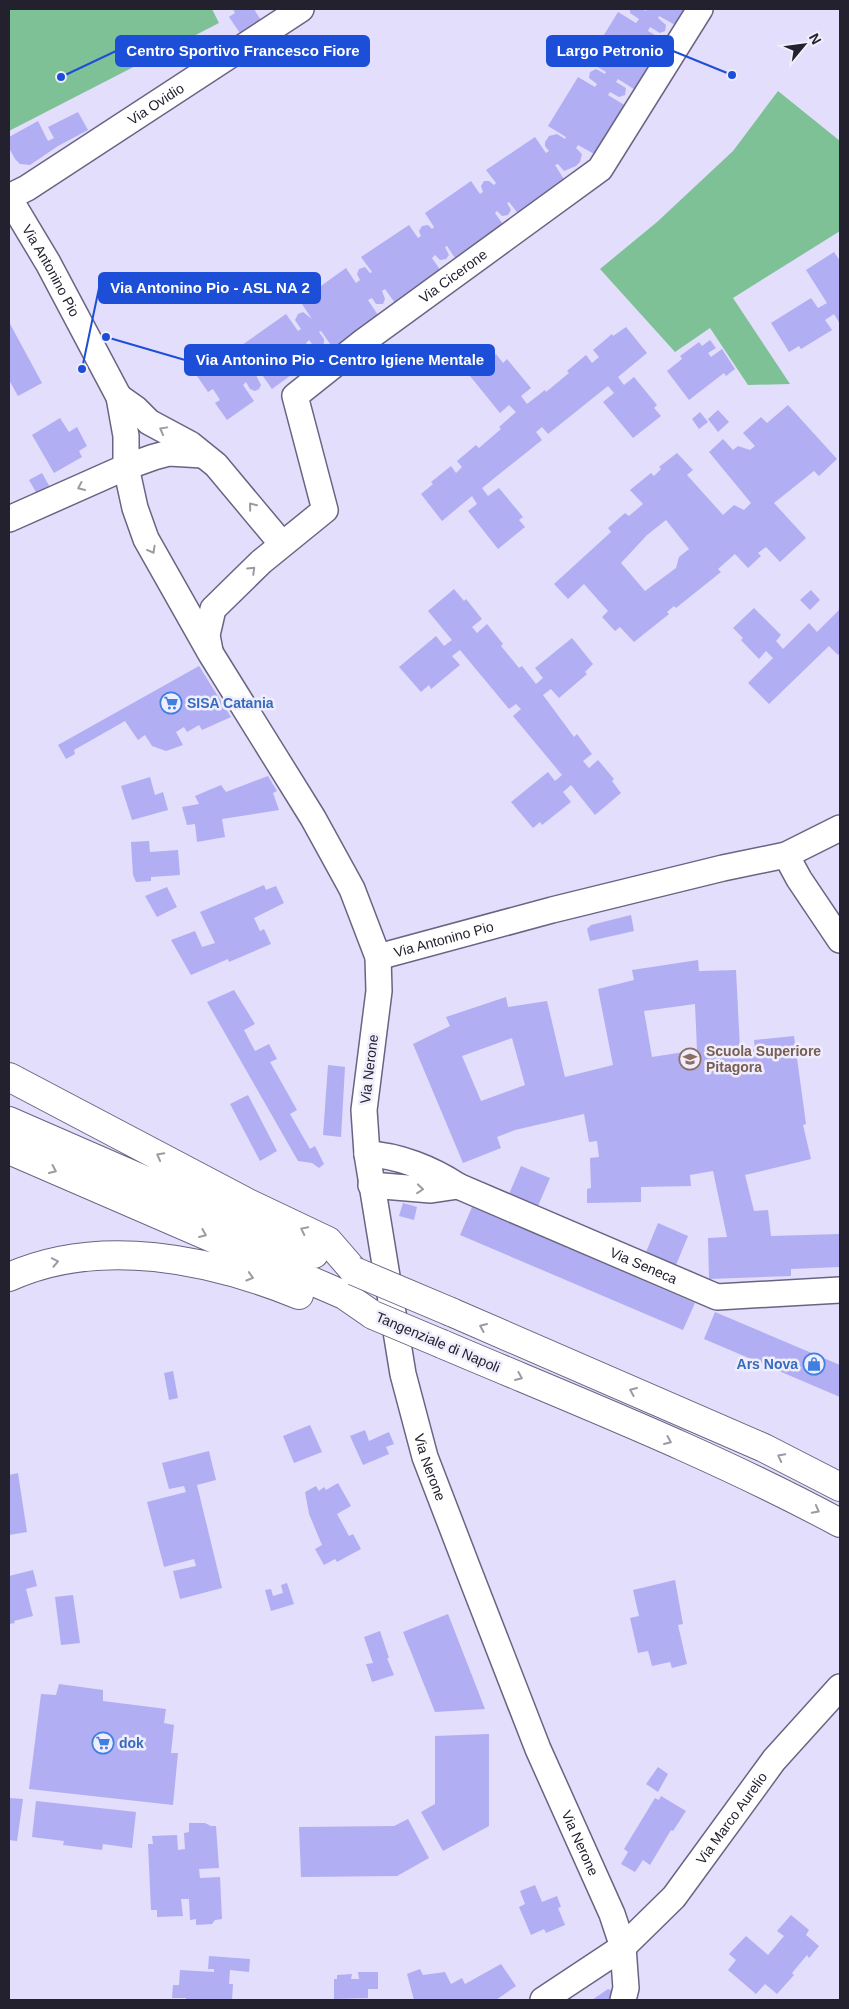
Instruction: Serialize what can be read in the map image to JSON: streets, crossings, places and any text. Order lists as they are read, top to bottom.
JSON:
{
  "streets": {
    "highway": ["Tangenziale di Napoli"],
    "street": [
      "Via Ovidio",
      "Via Antonino Pio",
      "Via Cicerone",
      "Via Nerone",
      "Via Seneca",
      "Via Marco Aurelio"
    ]
  },
  "crossings": [
    ["Via Ovidio", "Via Antonino Pio"],
    ["Via Antonino Pio", "Via Cicerone"],
    ["Via Antonino Pio", "Via Nerone"],
    ["Via Nerone", "Via Seneca"],
    ["Via Nerone", "Via Marco Aurelio"]
  ],
  "places": {
    "other": [
      "Largo Petronio",
      "Centro Sportivo Francesco Fiore",
      "Via Antonino Pio - Centro Igiene Mentale",
      "Via Antonino Pio - ASL NA 2"
    ],
    "supermarket": ["SISA Catania", "dok"],
    "school or university": ["Scuola Superiore Pitagora"],
    "shop": ["Ars Nova"]
  },
  "north": "top right"
}
